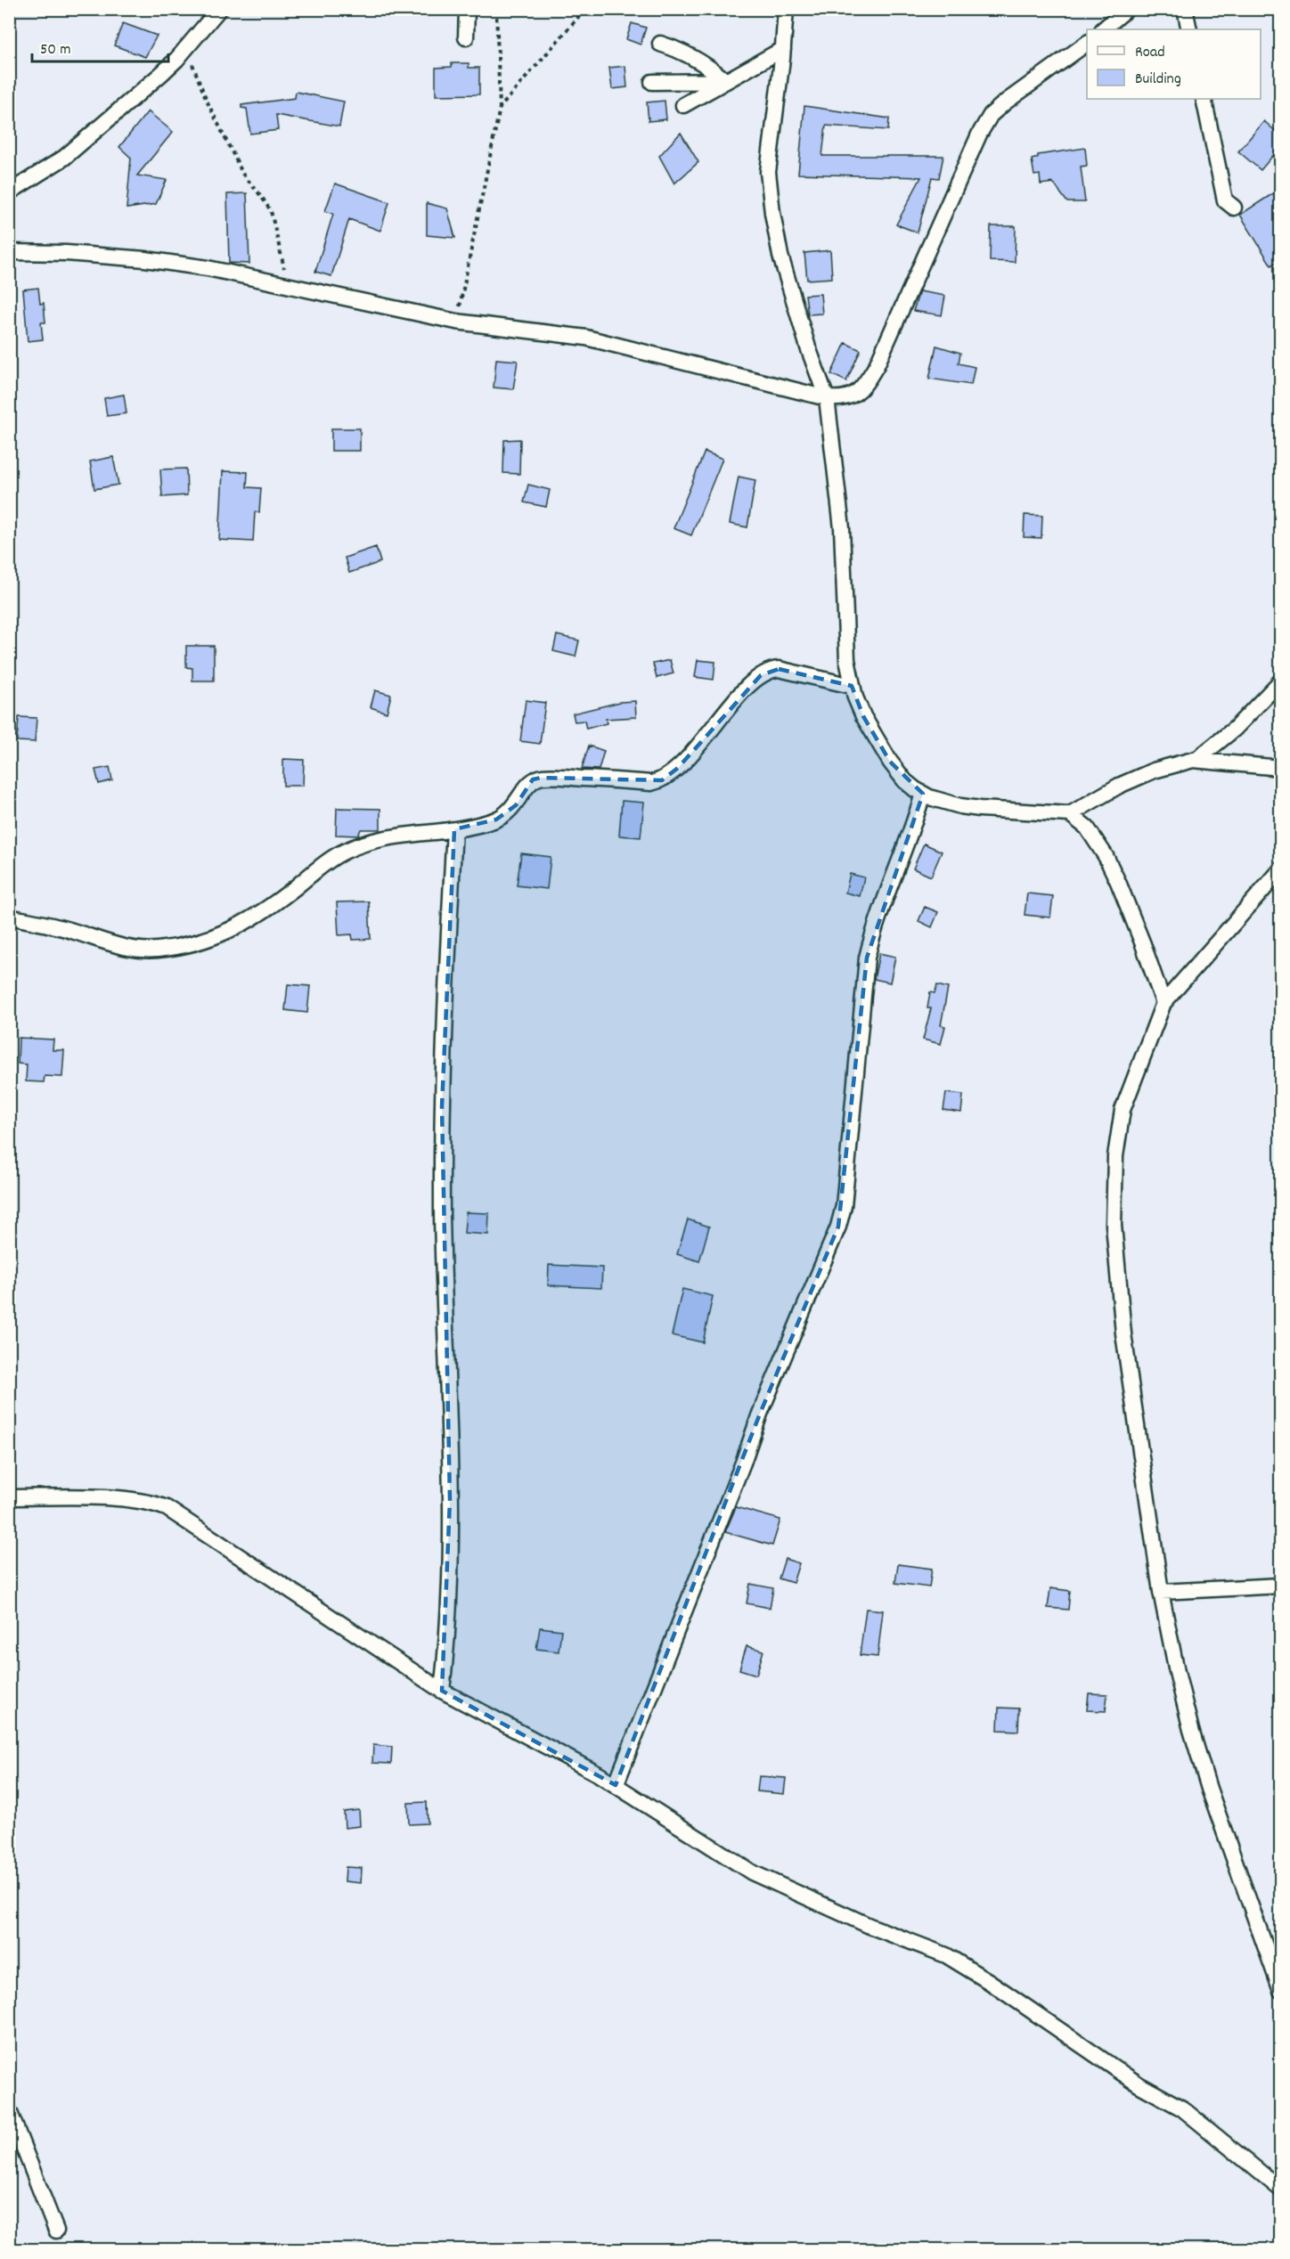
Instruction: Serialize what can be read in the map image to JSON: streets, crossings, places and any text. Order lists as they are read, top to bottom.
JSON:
{
  "legend": ["Road", "Building"],
  "scale_bar": "50 m"
}
